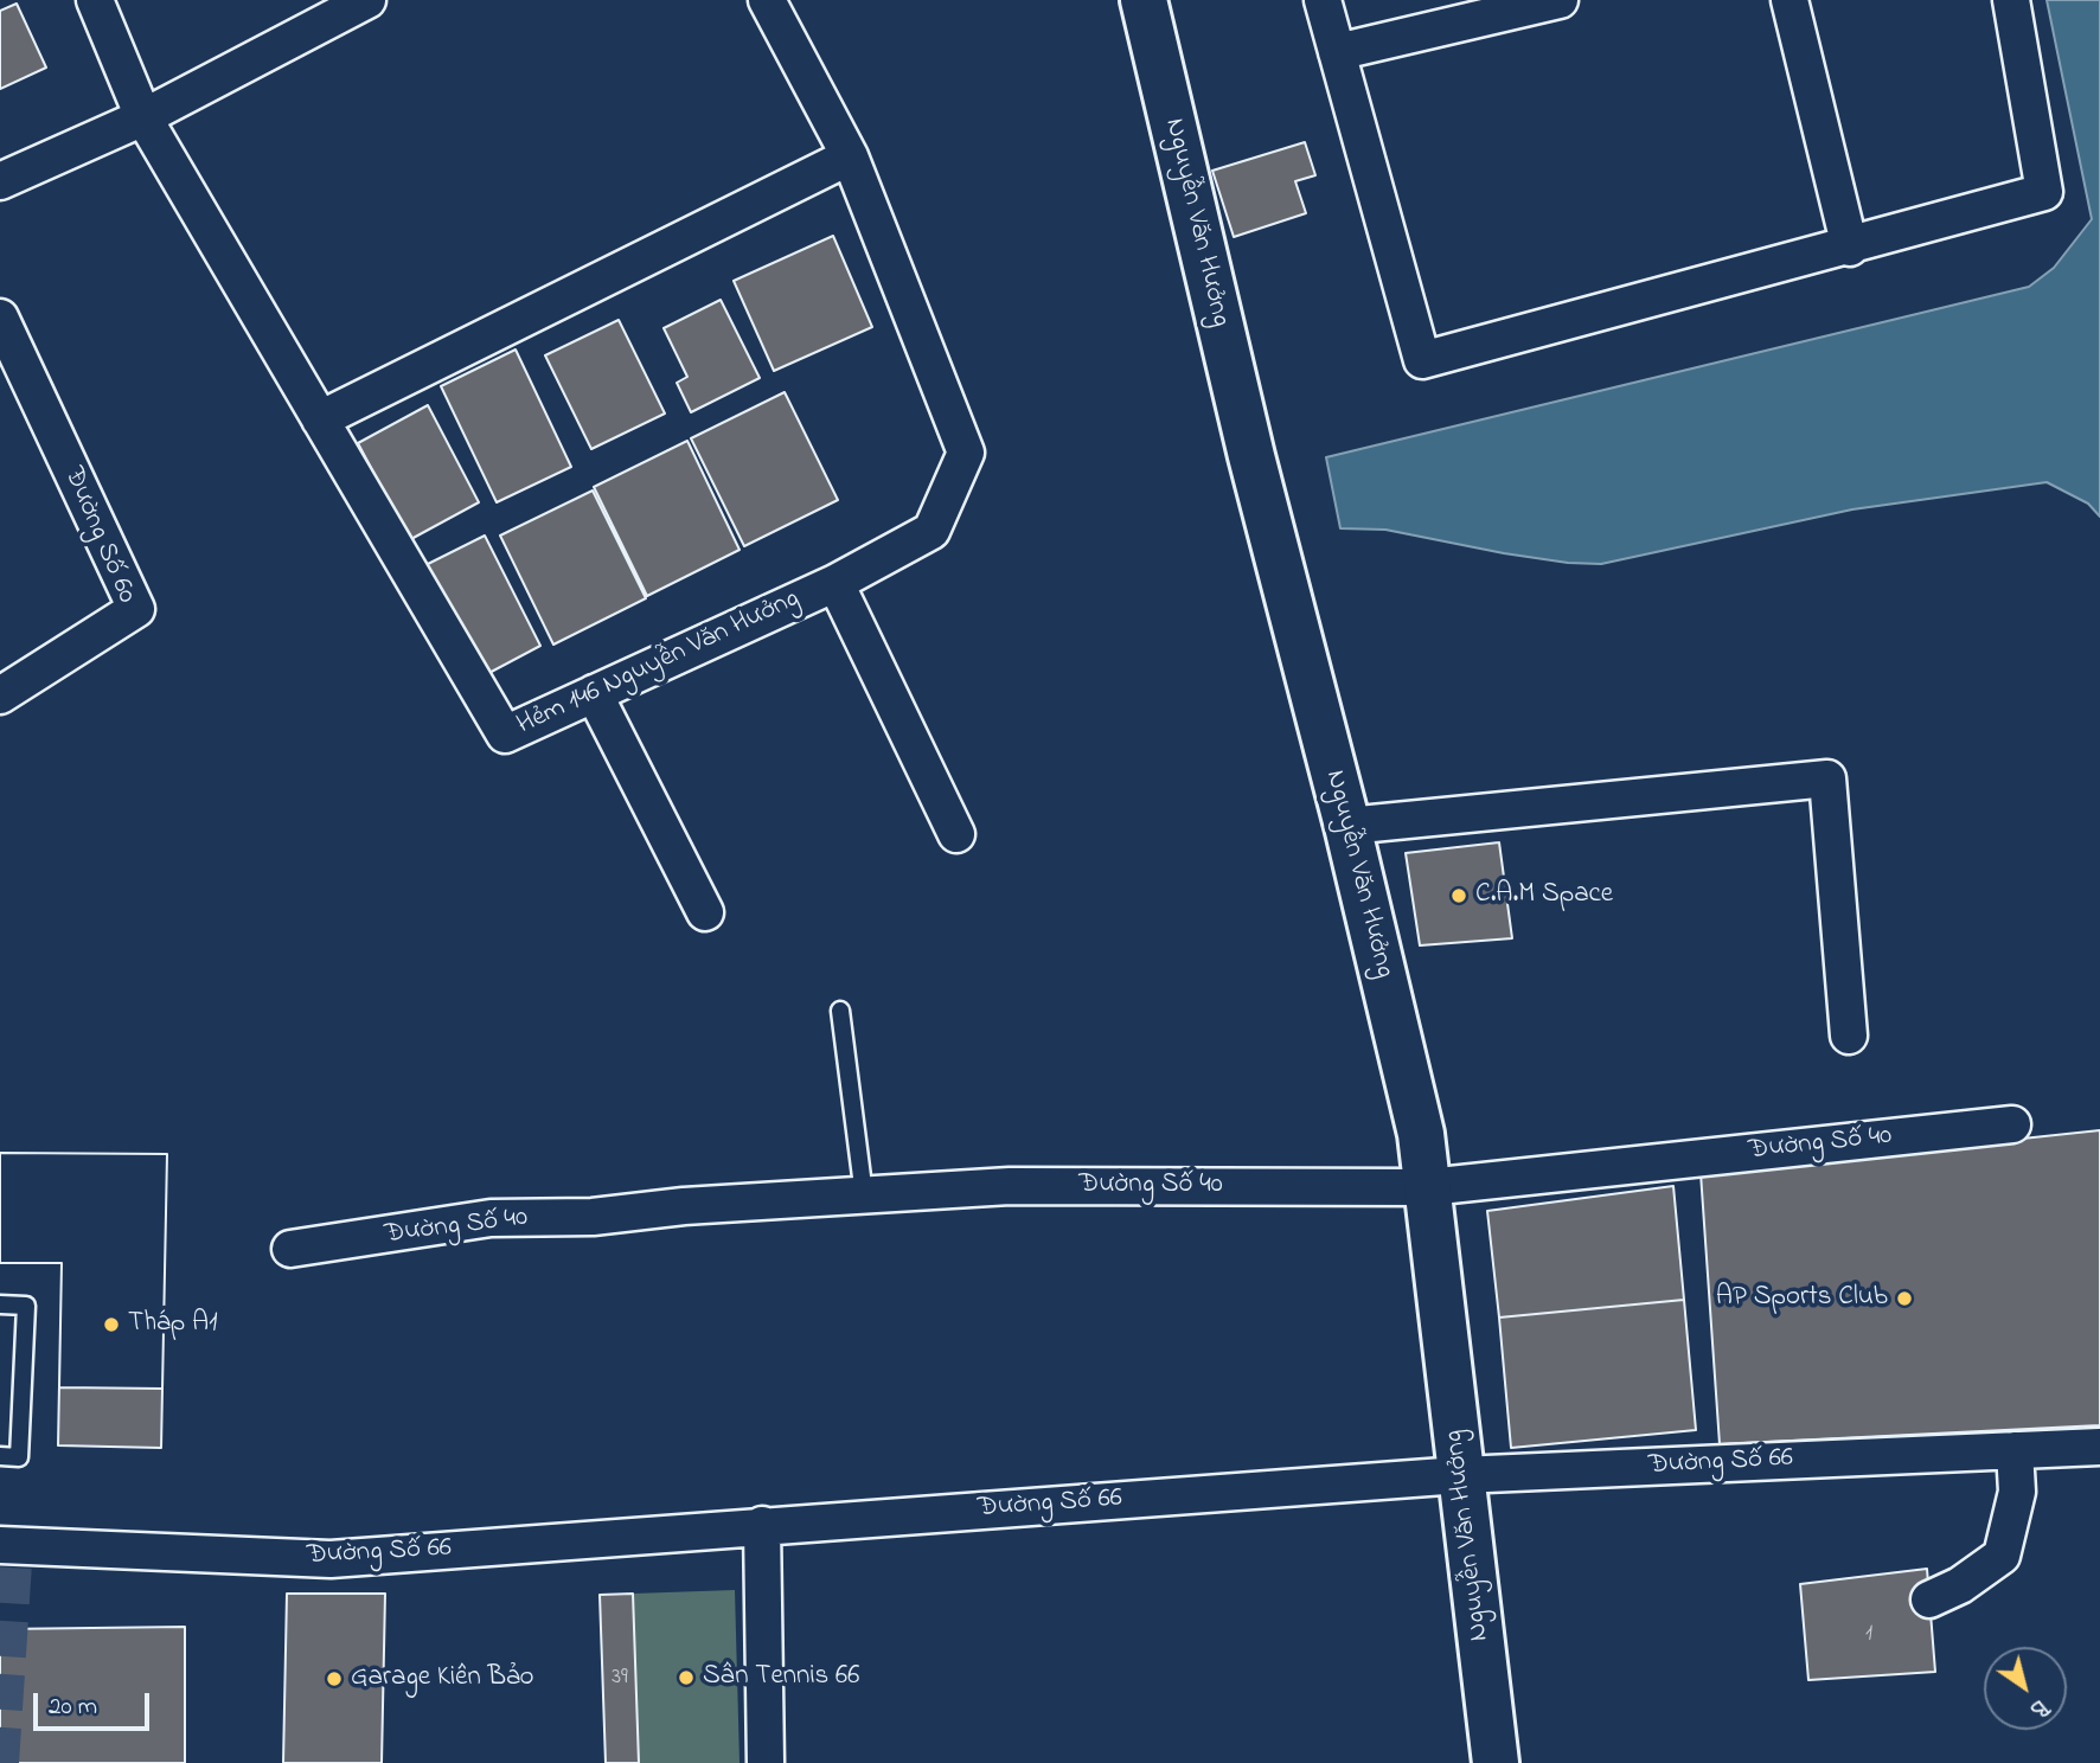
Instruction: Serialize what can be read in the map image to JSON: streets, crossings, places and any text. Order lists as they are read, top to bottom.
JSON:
{
  "streets": {
    "main road": ["Nguyễn Văn Hưởng"],
    "street": [
      "Đường Số 60",
      "Hẻm 146 Nguyễn Văn Hưởng",
      "Đường Số 40",
      "Đường Số 66"
    ]
  },
  "crossings": [
    ["Nguyễn Văn Hưởng", "Đường Số 40"],
    ["Nguyễn Văn Hưởng", "Đường Số 66"]
  ],
  "places": [
    "C.A.M Space",
    "AP Sports Club",
    "Tháp A1",
    "Sân Tennis 66",
    "Garage Kiên Bảo"
  ],
  "house_numbers": ["1", "39"],
  "scale_bar": "20 m",
  "north": "bottom right"
}
